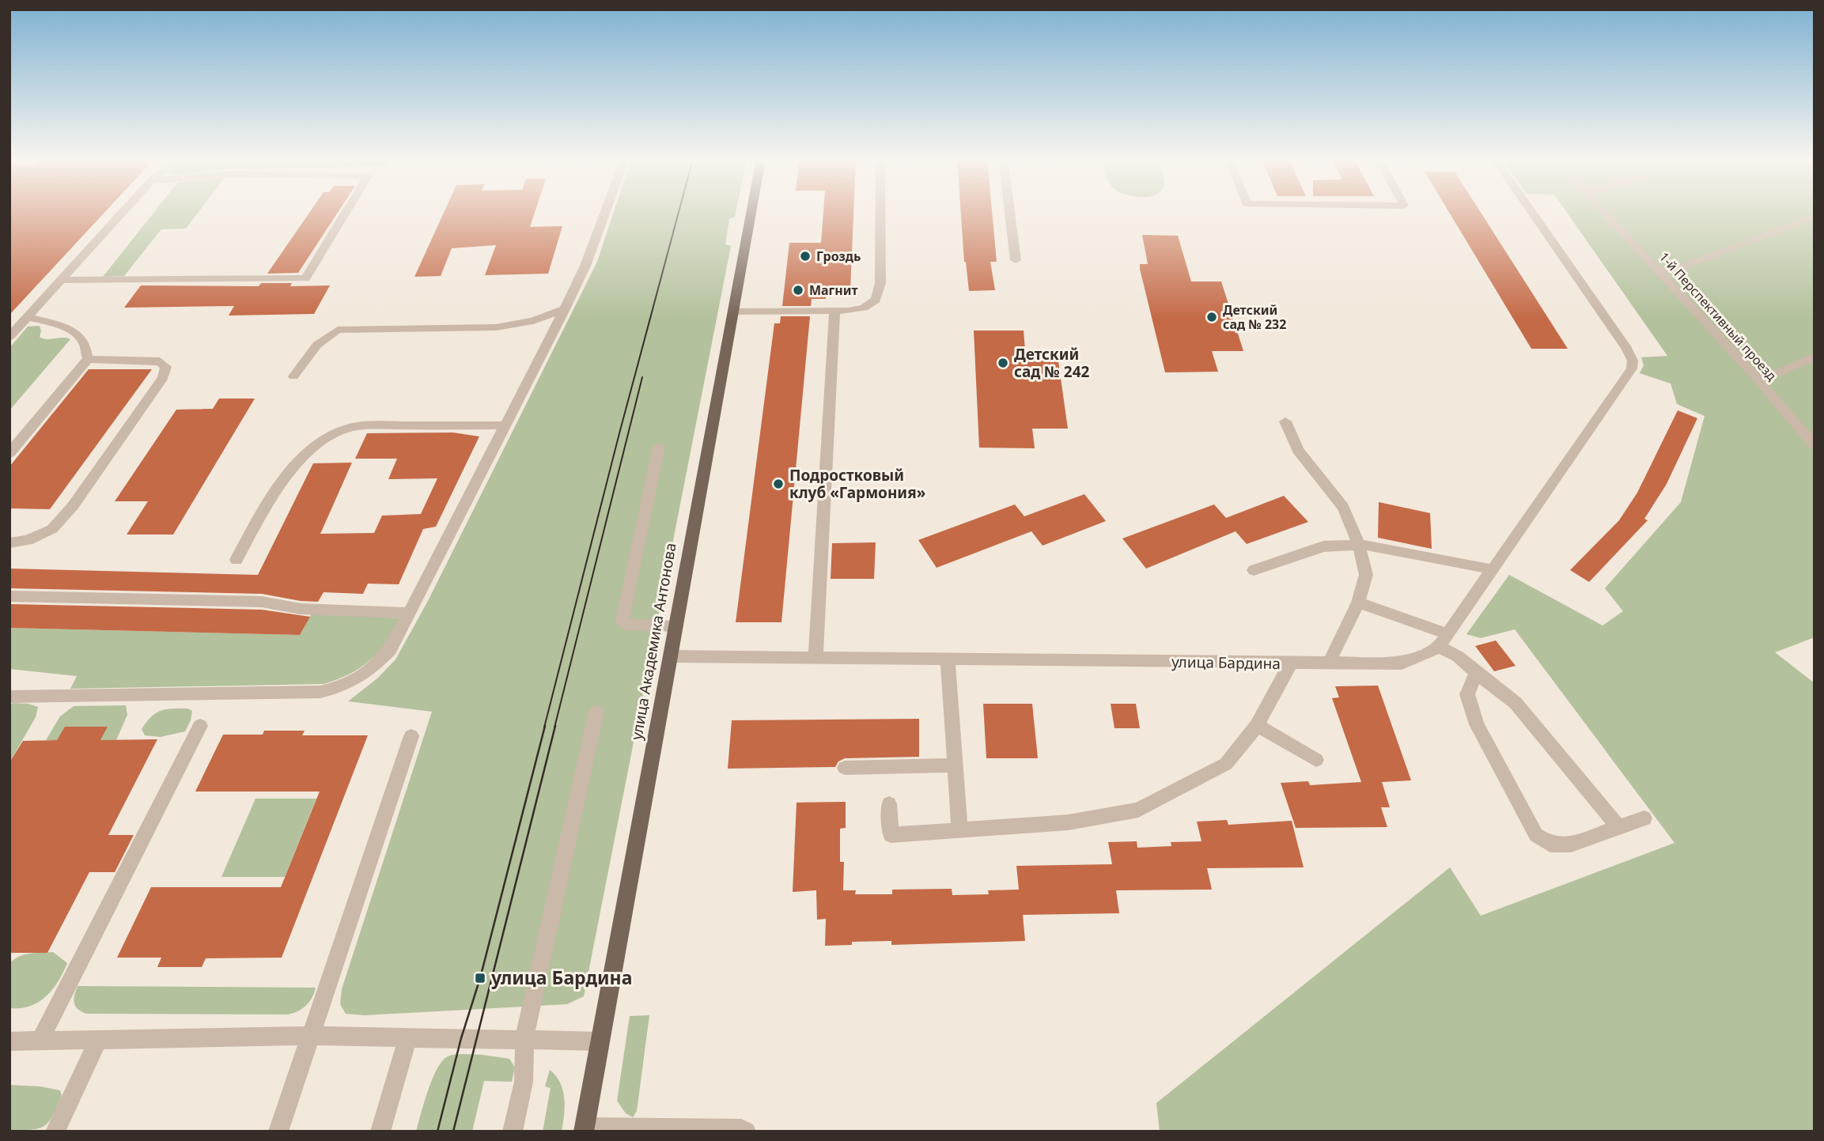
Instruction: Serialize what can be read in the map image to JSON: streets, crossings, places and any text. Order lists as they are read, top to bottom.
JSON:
{
  "streets": {
    "main road": ["улица Академика Антонова"],
    "street": ["1-й Перспективный проезд", "улица Бардина"]
  },
  "crossings": [
    ["улица Академика Антонова", "улица Бардина"]
  ],
  "places": {
    "other": [
      "Гроздь",
      "Магнит",
      "Детский сад № 232",
      "Детский сад № 242",
      "Подростковый клуб «Гармония»"
    ],
    "transit": ["улица Бардина"]
  }
}
